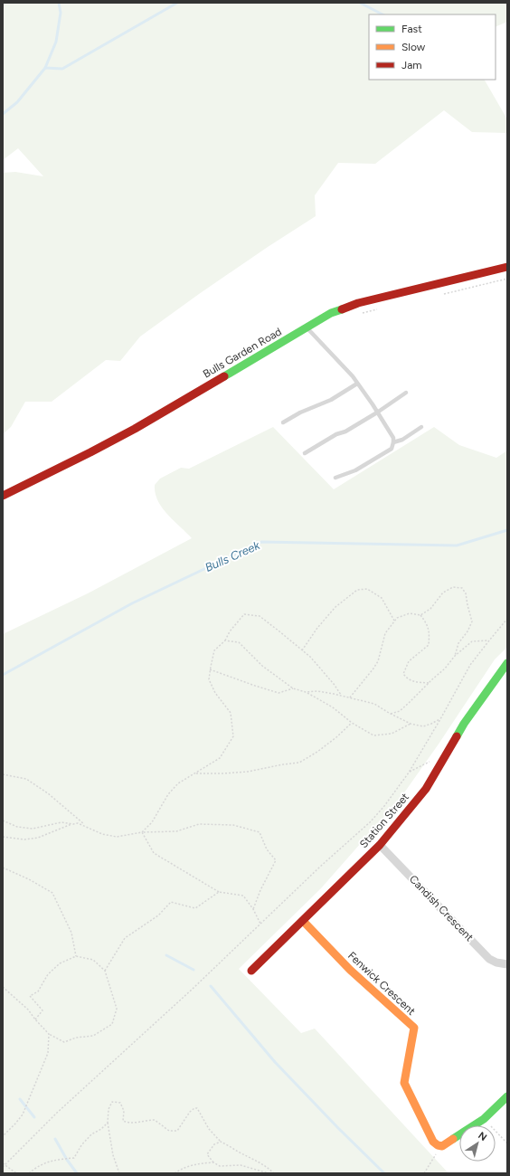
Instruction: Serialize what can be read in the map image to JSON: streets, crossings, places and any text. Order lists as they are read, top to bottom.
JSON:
{
  "streets": {
    "street": [
      "Bulls Garden Road",
      "Station Street",
      "Candish Crescent",
      "Fenwick Crescent"
    ]
  },
  "crossings": [
    ["Station Street", "Candish Crescent"],
    ["Station Street", "Fenwick Crescent"]
  ],
  "water": ["Bulls Creek"],
  "legend": ["Fast", "Slow", "Jam"],
  "north": "top right"
}
